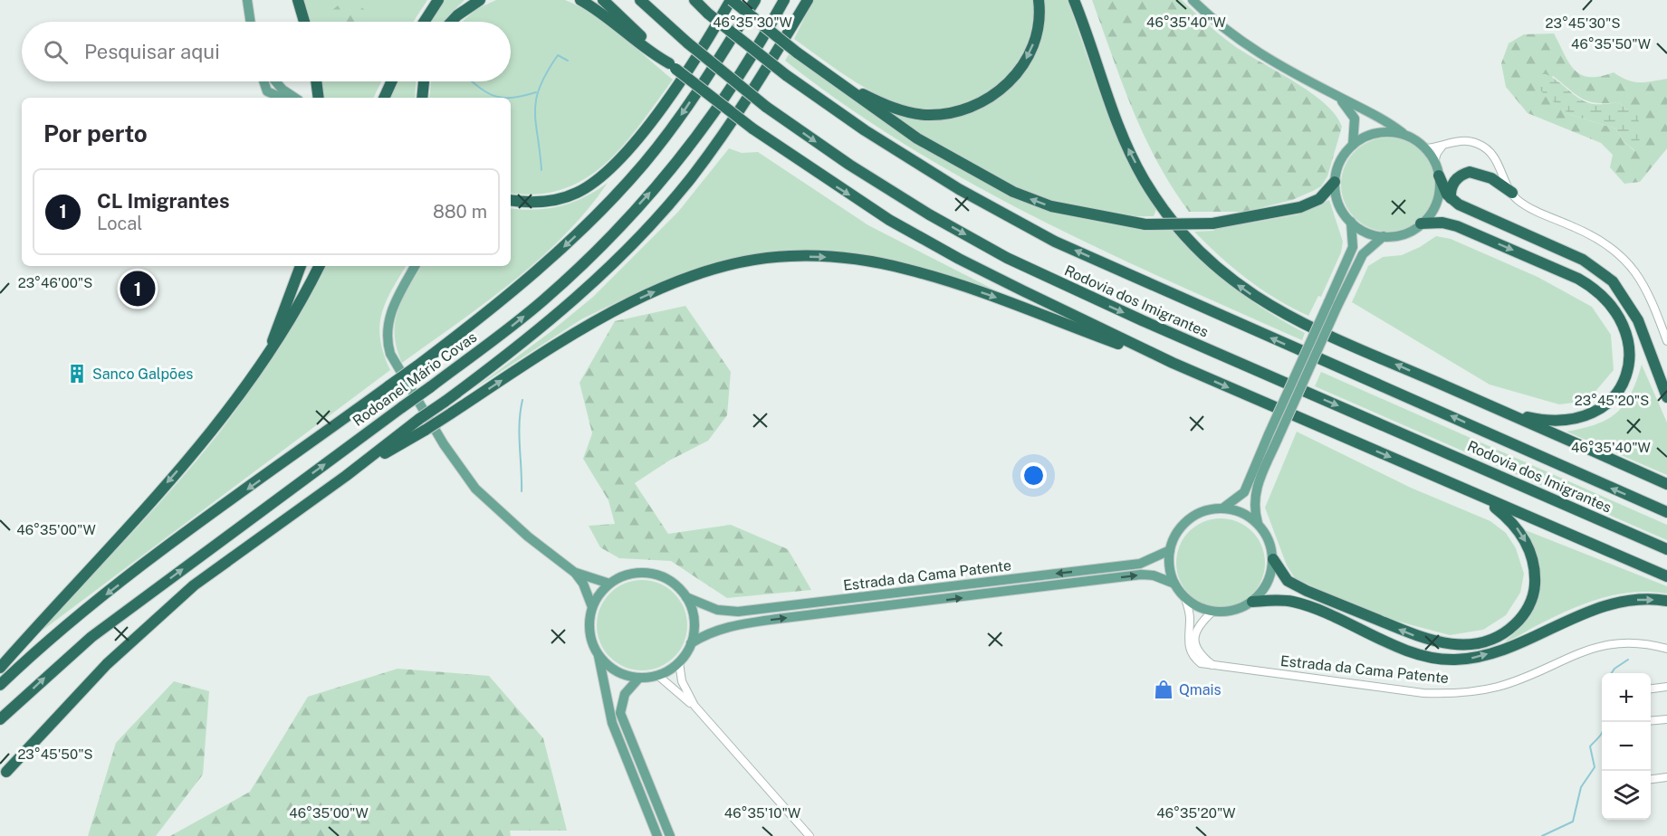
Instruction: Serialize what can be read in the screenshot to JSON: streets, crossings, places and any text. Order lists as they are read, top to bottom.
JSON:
{
  "streets": {
    "highway": ["Rodovia dos Imigrantes", "Rodoanel Mário Covas"],
    "main road": ["Estrada da Cama Patente"]
  },
  "places": {
    "building": ["Sanco Galpões"],
    "shop": ["Qmais"]
  },
  "page": {
    "search": "Pesquisar aqui",
    "heading": "Por perto",
    "list": [
      {
        "mark": "1",
        "name": "CL Imigrantes",
        "note": "Local",
        "value": "880 m"
      }
    ],
    "pins": "1",
    "map_buttons": ["+", "−"]
  },
  "coordinates": [
    "46°35'30\"W",
    "46°35'40\"W",
    "23°45'30\"S",
    "46°35'50\"W",
    "23°46'00\"S",
    "23°45'20\"S",
    "46°35'00\"W",
    "23°45'50\"S",
    "46°35'10\"W",
    "46°35'20\"W"
  ]
}
